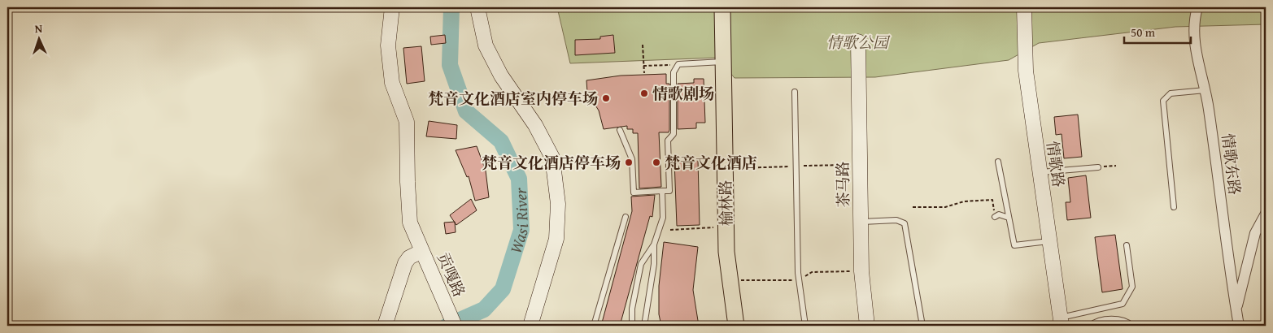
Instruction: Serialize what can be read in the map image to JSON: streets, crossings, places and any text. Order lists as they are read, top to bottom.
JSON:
{
  "streets": {
    "main road": ["榆林路"],
    "street": [
      "情歌路",
      "情歌东路",
      "茶马路",
      "贡嘎路"
    ]
  },
  "water": ["Wasi River"],
  "parks": ["情歌公园"],
  "places": [
    "情歌剧场",
    "梵音文化酒店室内停车场",
    "梵音文化酒店停车场",
    "梵音文化酒店"
  ],
  "scale_bar": "50 m",
  "north": "top"
}
